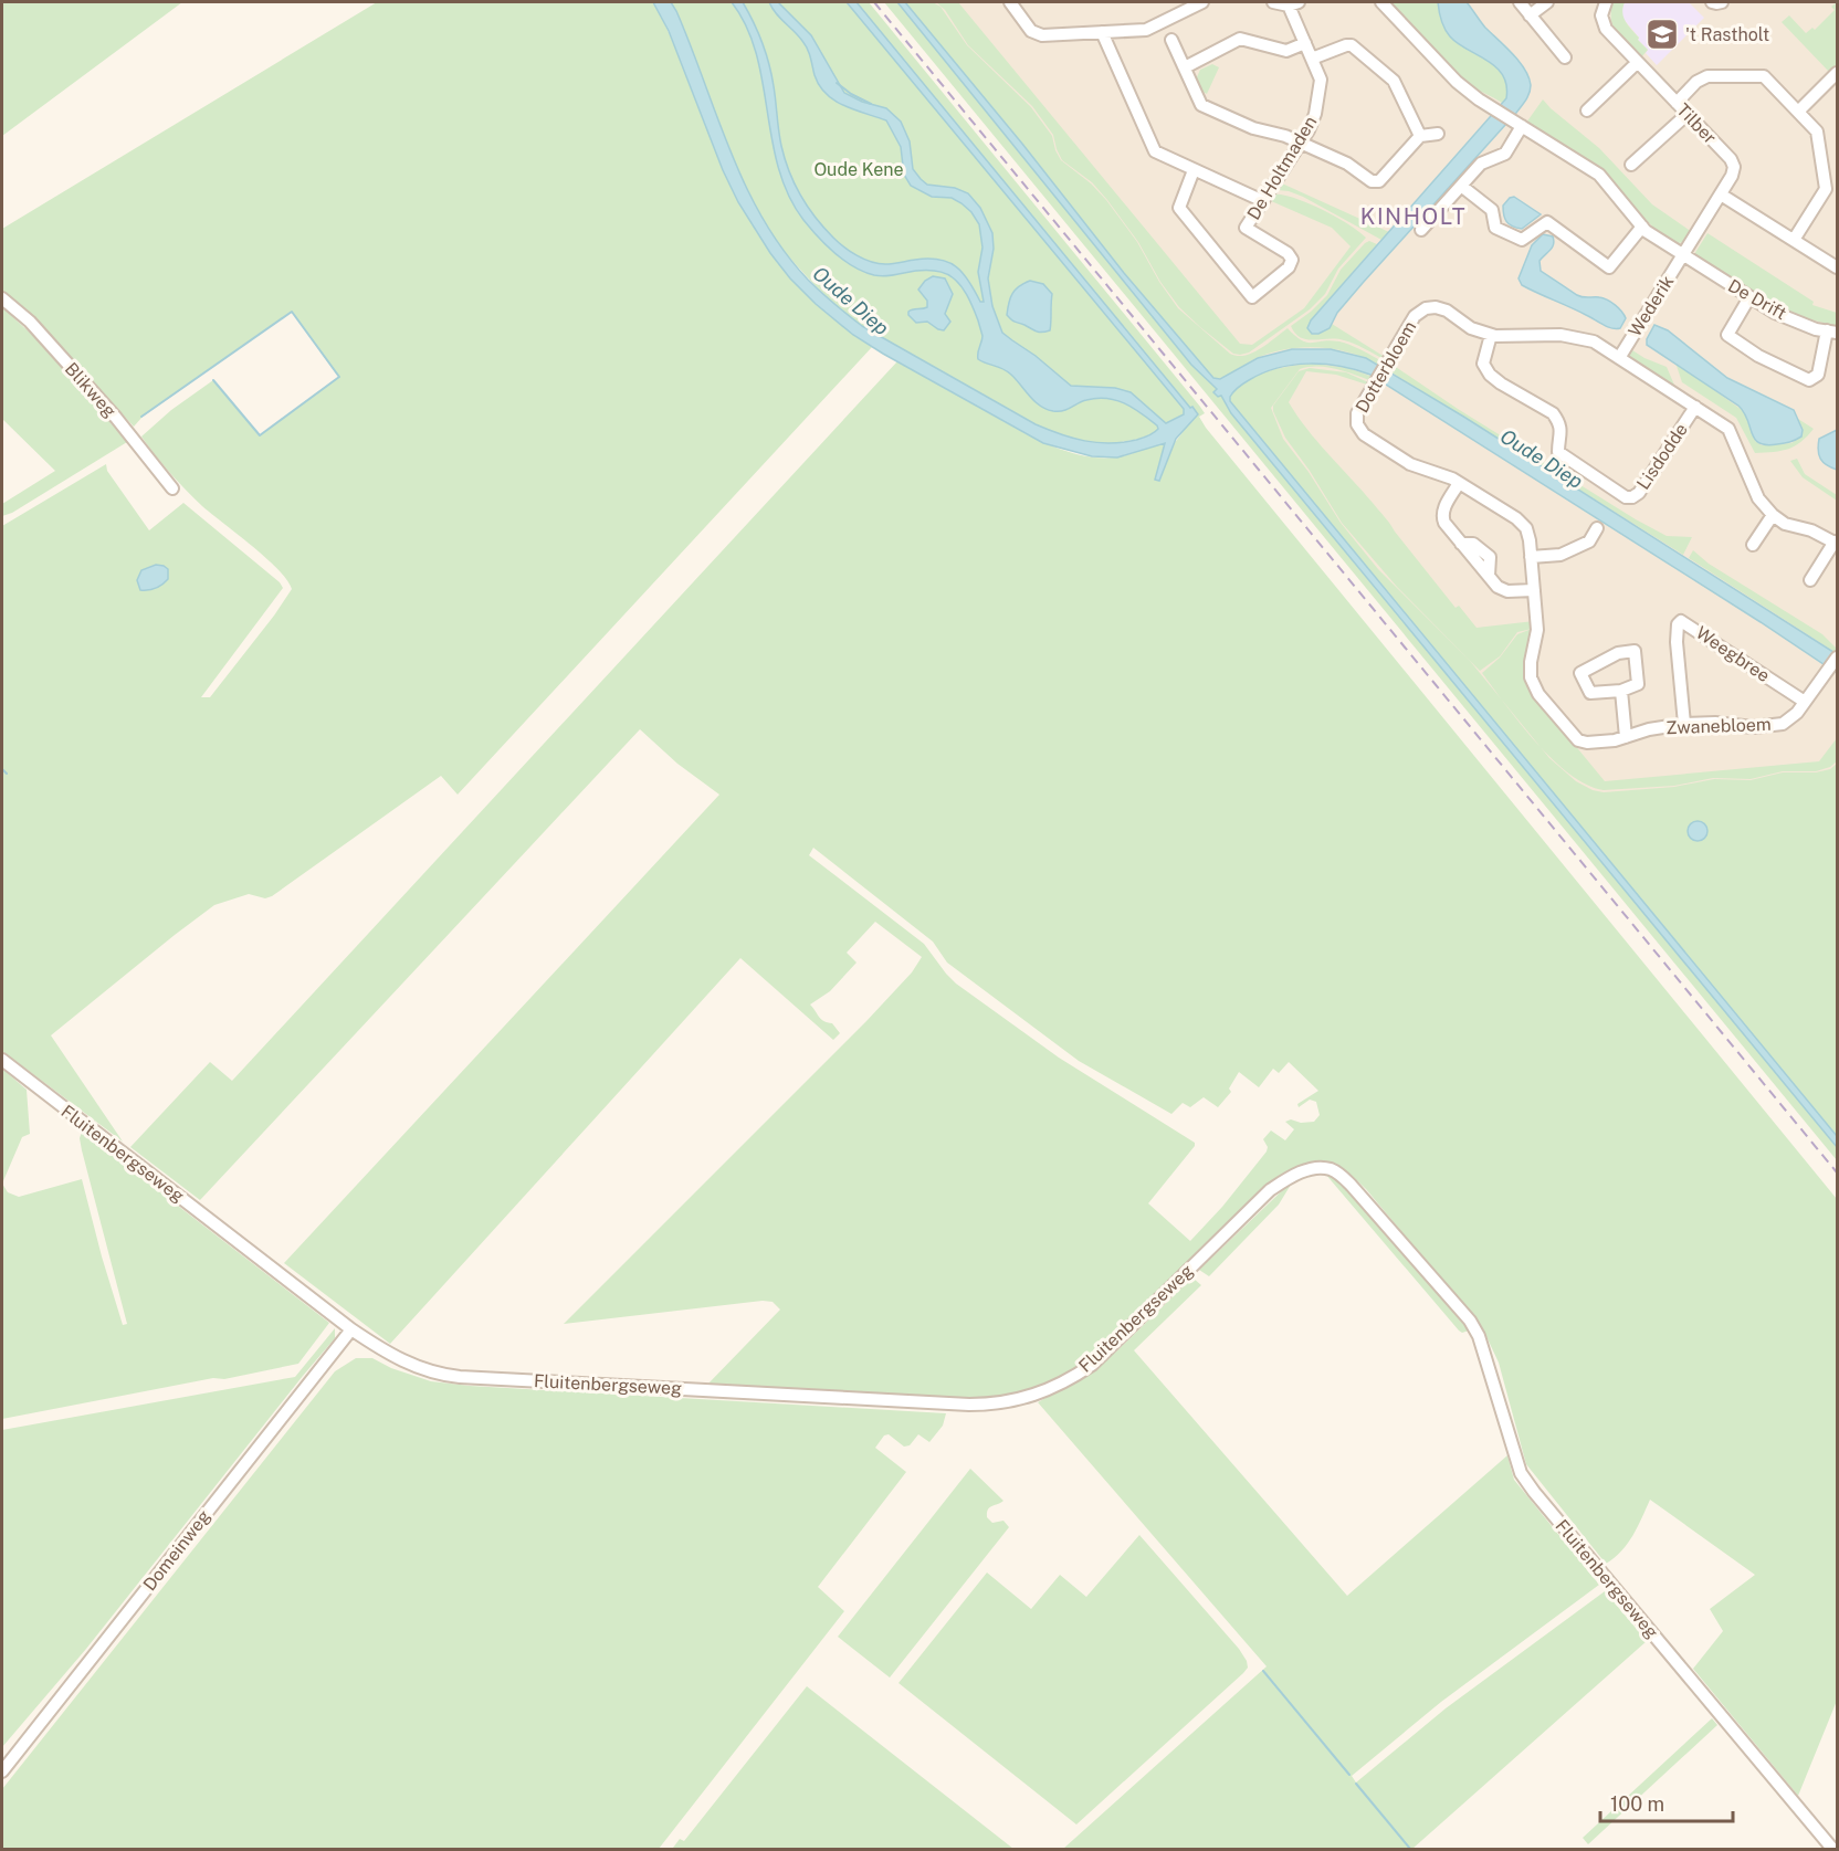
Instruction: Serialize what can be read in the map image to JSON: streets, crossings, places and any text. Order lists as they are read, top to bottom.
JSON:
{
  "streets": {
    "street": [
      "Tilber",
      "De Holtmaden",
      "De Drift",
      "Wederik",
      "Dotterbloem",
      "Blikweg",
      "Lisdodde",
      "Weegbree",
      "Zwanebloem",
      "Fluitenbergseweg",
      "Domeinweg"
    ]
  },
  "crossings": [
    ["Tilber", "De Drift"],
    ["Tilber", "Wederik"],
    ["De Drift", "Wederik"],
    ["Wederik", "Dotterbloem"],
    ["Dotterbloem", "Lisdodde"],
    ["Dotterbloem", "Zwanebloem"],
    ["Weegbree", "Zwanebloem"],
    ["Fluitenbergseweg", "Domeinweg"]
  ],
  "districts": ["KINHOLT"],
  "water": ["Oude Diep"],
  "parks": ["Oude Kene"],
  "places": {
    "school or university": ["'t Rastholt"]
  },
  "scale_bar": "100 m"
}
